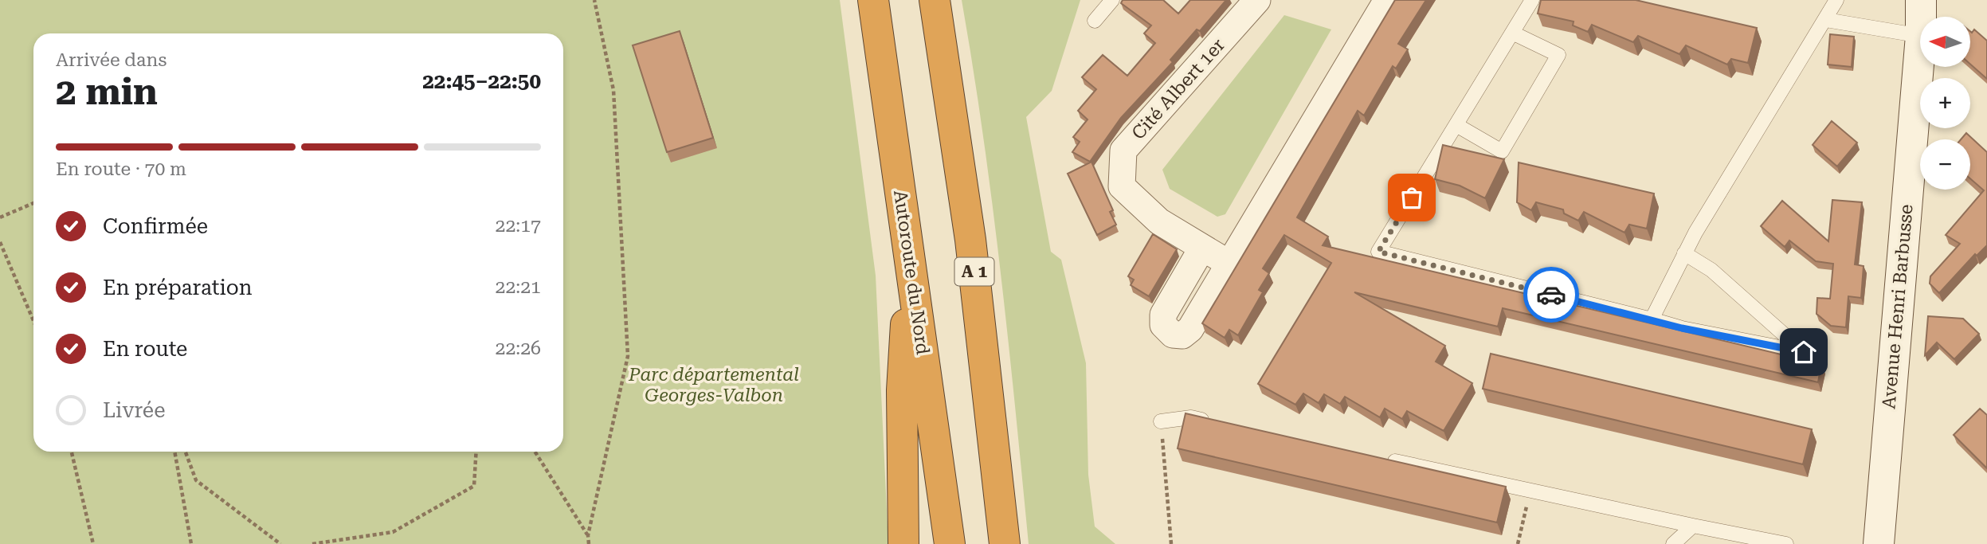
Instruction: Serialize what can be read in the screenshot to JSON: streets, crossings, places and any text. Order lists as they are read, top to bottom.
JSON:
{
  "streets": {
    "highway": ["A 1", "Autoroute du Nord"],
    "main road": ["Avenue Henri Barbusse"],
    "street": ["Cité Albert 1er"]
  },
  "parks": ["Parc départemental Georges-Valbon"],
  "north": "left",
  "page": {
    "map_buttons": ["+", "−"],
    "heading": ["2 min", "Arrivée dans", "22:45–22:50"],
    "bar": "En route · 70 m",
    "list": [
      ["Confirmée", "22:17"],
      ["En préparation", "22:21"],
      ["En route", "22:26"],
      "Livrée"
    ]
  }
}
